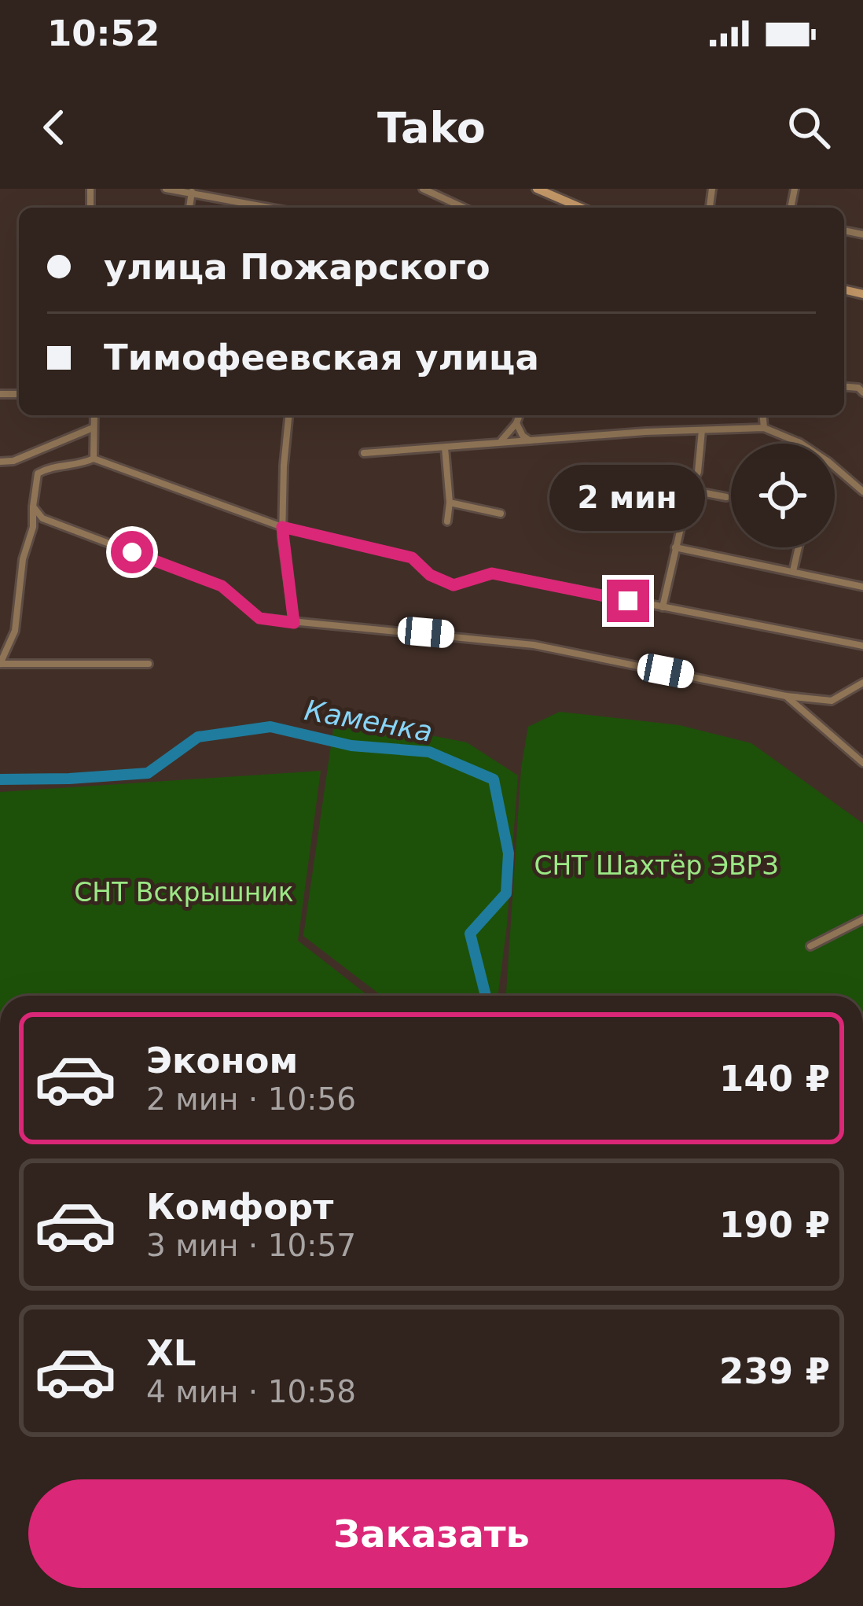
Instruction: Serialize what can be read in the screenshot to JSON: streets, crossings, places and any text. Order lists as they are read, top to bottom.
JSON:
{
  "water": ["Каменка"],
  "parks": ["СНТ Шахтёр ЭВРЗ", "СНТ Вскрышник"],
  "page": {
    "status": "10:52",
    "header": "Tako",
    "banner": ["улица Пожарского", "Тимофеевская улица"],
    "bubble": "2 мин",
    "list": [
      {
        "name": "Эконом",
        "note": "2 мин · 10:56",
        "value": "140 ₽"
      },
      {
        "name": "Комфорт",
        "note": "3 мин · 10:57",
        "value": "190 ₽"
      },
      {
        "name": "XL",
        "note": "4 мин · 10:58",
        "value": "239 ₽"
      }
    ],
    "buttons": "Заказать"
  }
}
